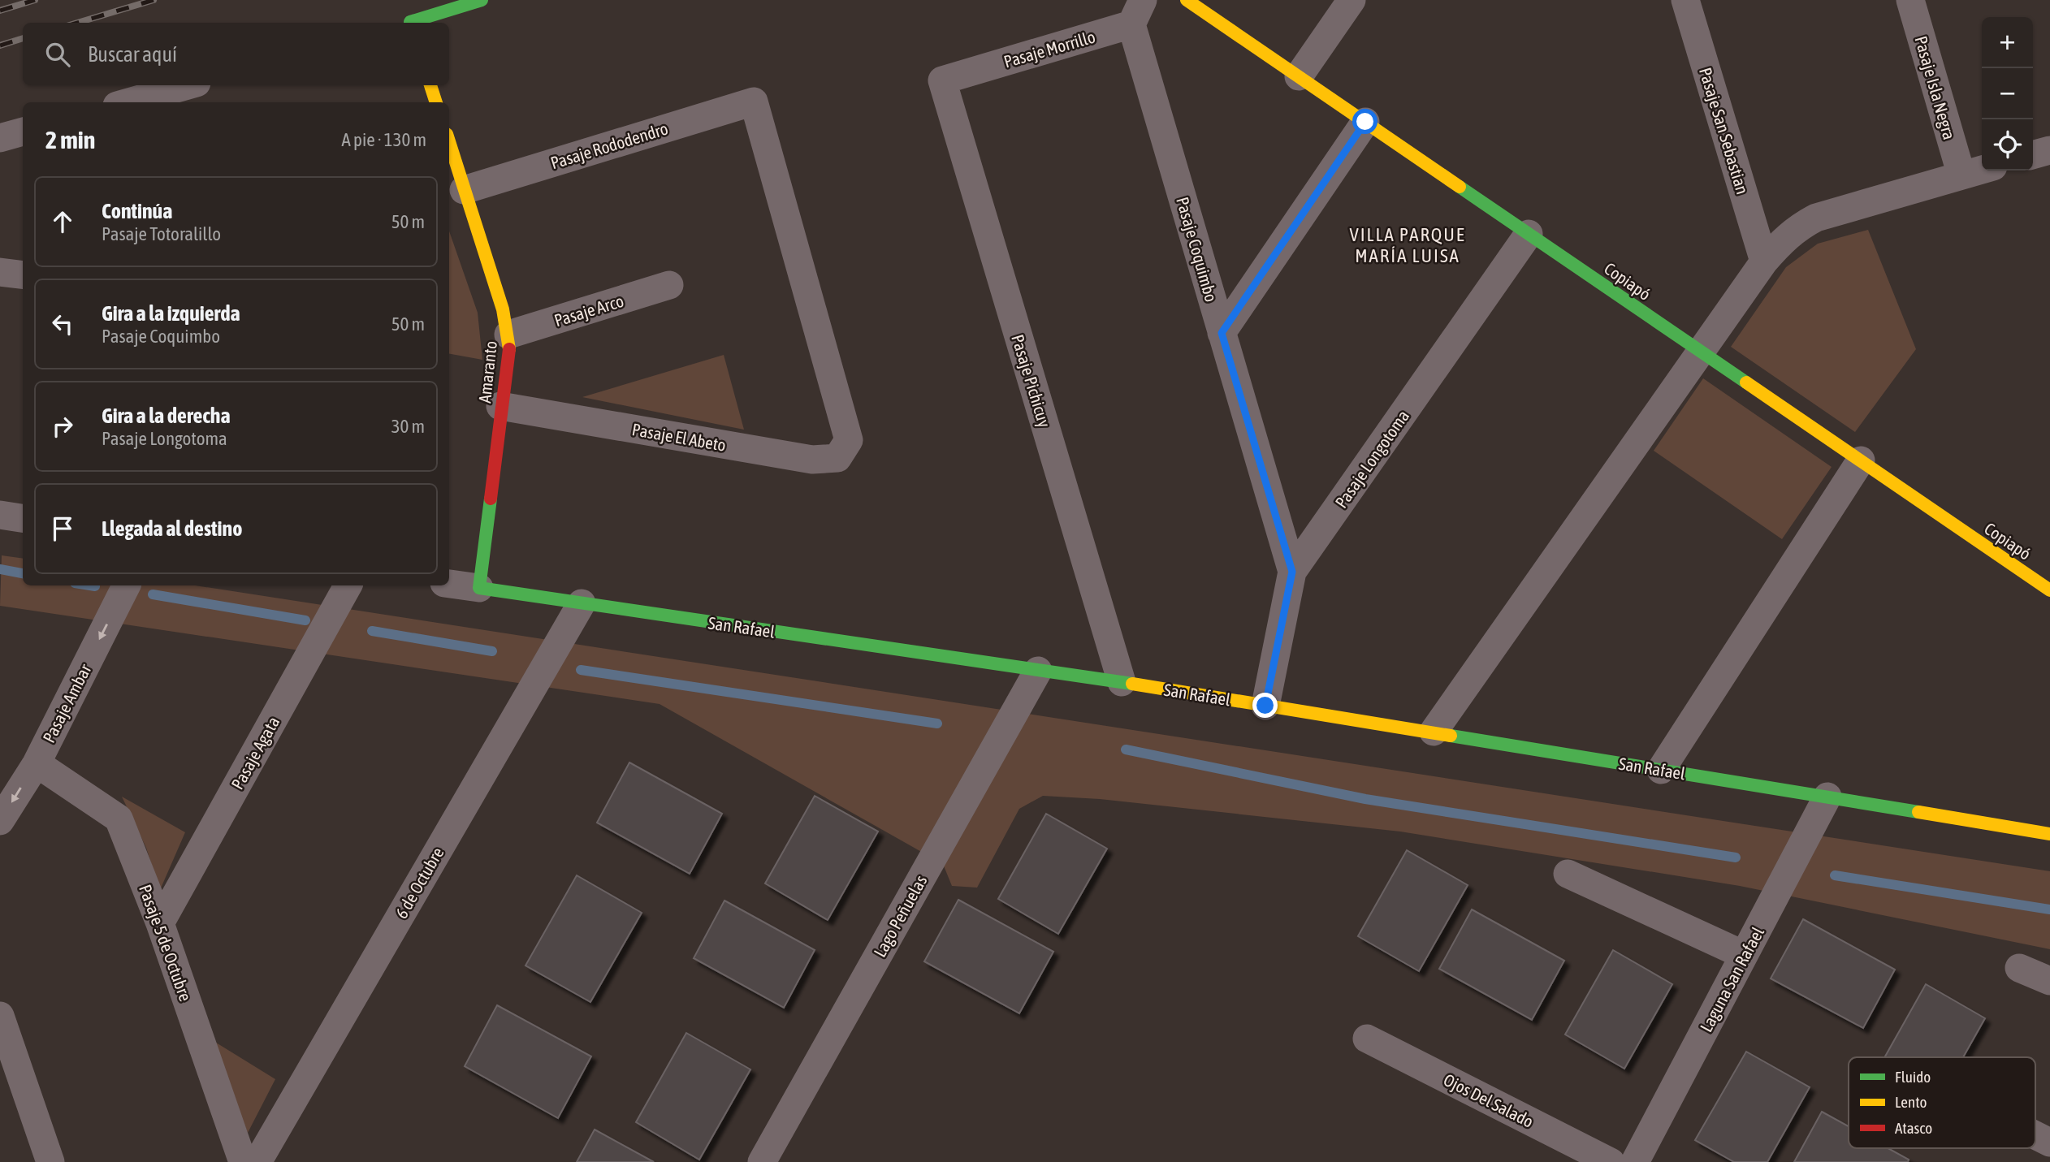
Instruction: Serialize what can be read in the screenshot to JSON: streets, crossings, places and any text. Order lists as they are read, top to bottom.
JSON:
{
  "streets": {
    "street": [
      "Pasaje Morrillo",
      "Pasaje Isla Negra",
      "Pasaje San Sebastian",
      "Pasaje Rododendro",
      "Pasaje Coquimbo",
      "Copiapó",
      "Pasaje Arco",
      "Amaranto",
      "Pasaje Pichicuy",
      "Pasaje El Abeto",
      "Pasaje Longotoma",
      "San Rafael",
      "Pasaje Ambar",
      "Pasaje Agata",
      "6 de Octubre",
      "Lago Peñuelas",
      "Pasaje 5 de Octubre",
      "Laguna San Rafael",
      "Ojos Del Salado"
    ]
  },
  "crossings": [
    ["Pasaje Morrillo", "Pasaje Coquimbo"],
    ["Pasaje Morrillo", "Pasaje Pichicuy"],
    ["Pasaje Rododendro", "Amaranto"],
    ["Pasaje Rododendro", "Pasaje El Abeto"],
    ["Pasaje Coquimbo", "Pasaje Longotoma"],
    ["Copiapó", "Pasaje Longotoma"],
    ["Pasaje Arco", "Amaranto"],
    ["Amaranto", "Pasaje El Abeto"],
    ["Amaranto", "San Rafael"],
    ["Pasaje Pichicuy", "San Rafael"],
    ["Pasaje Longotoma", "San Rafael"],
    ["San Rafael", "6 de Octubre"],
    ["San Rafael", "Lago Peñuelas"],
    ["San Rafael", "Laguna San Rafael"],
    ["Pasaje Ambar", "Pasaje 5 de Octubre"],
    ["Pasaje Agata", "Pasaje 5 de Octubre"]
  ],
  "one_way": ["Pasaje Ambar"],
  "districts": ["VILLA PARQUE MARÍA LUISA"],
  "legend": ["Fluido", "Lento", "Atasco"],
  "page": {
    "map_buttons": ["+", "−"],
    "search": "Buscar aquí",
    "heading": ["2 min", "A pie · 130 m"],
    "list": [
      ["Continúa", "Pasaje Totoralillo", "50 m"],
      ["Gira a la izquierda", "Pasaje Coquimbo", "50 m"],
      ["Gira a la derecha", "Pasaje Longotoma", "30 m"],
      "Llegada al destino"
    ]
  }
}
